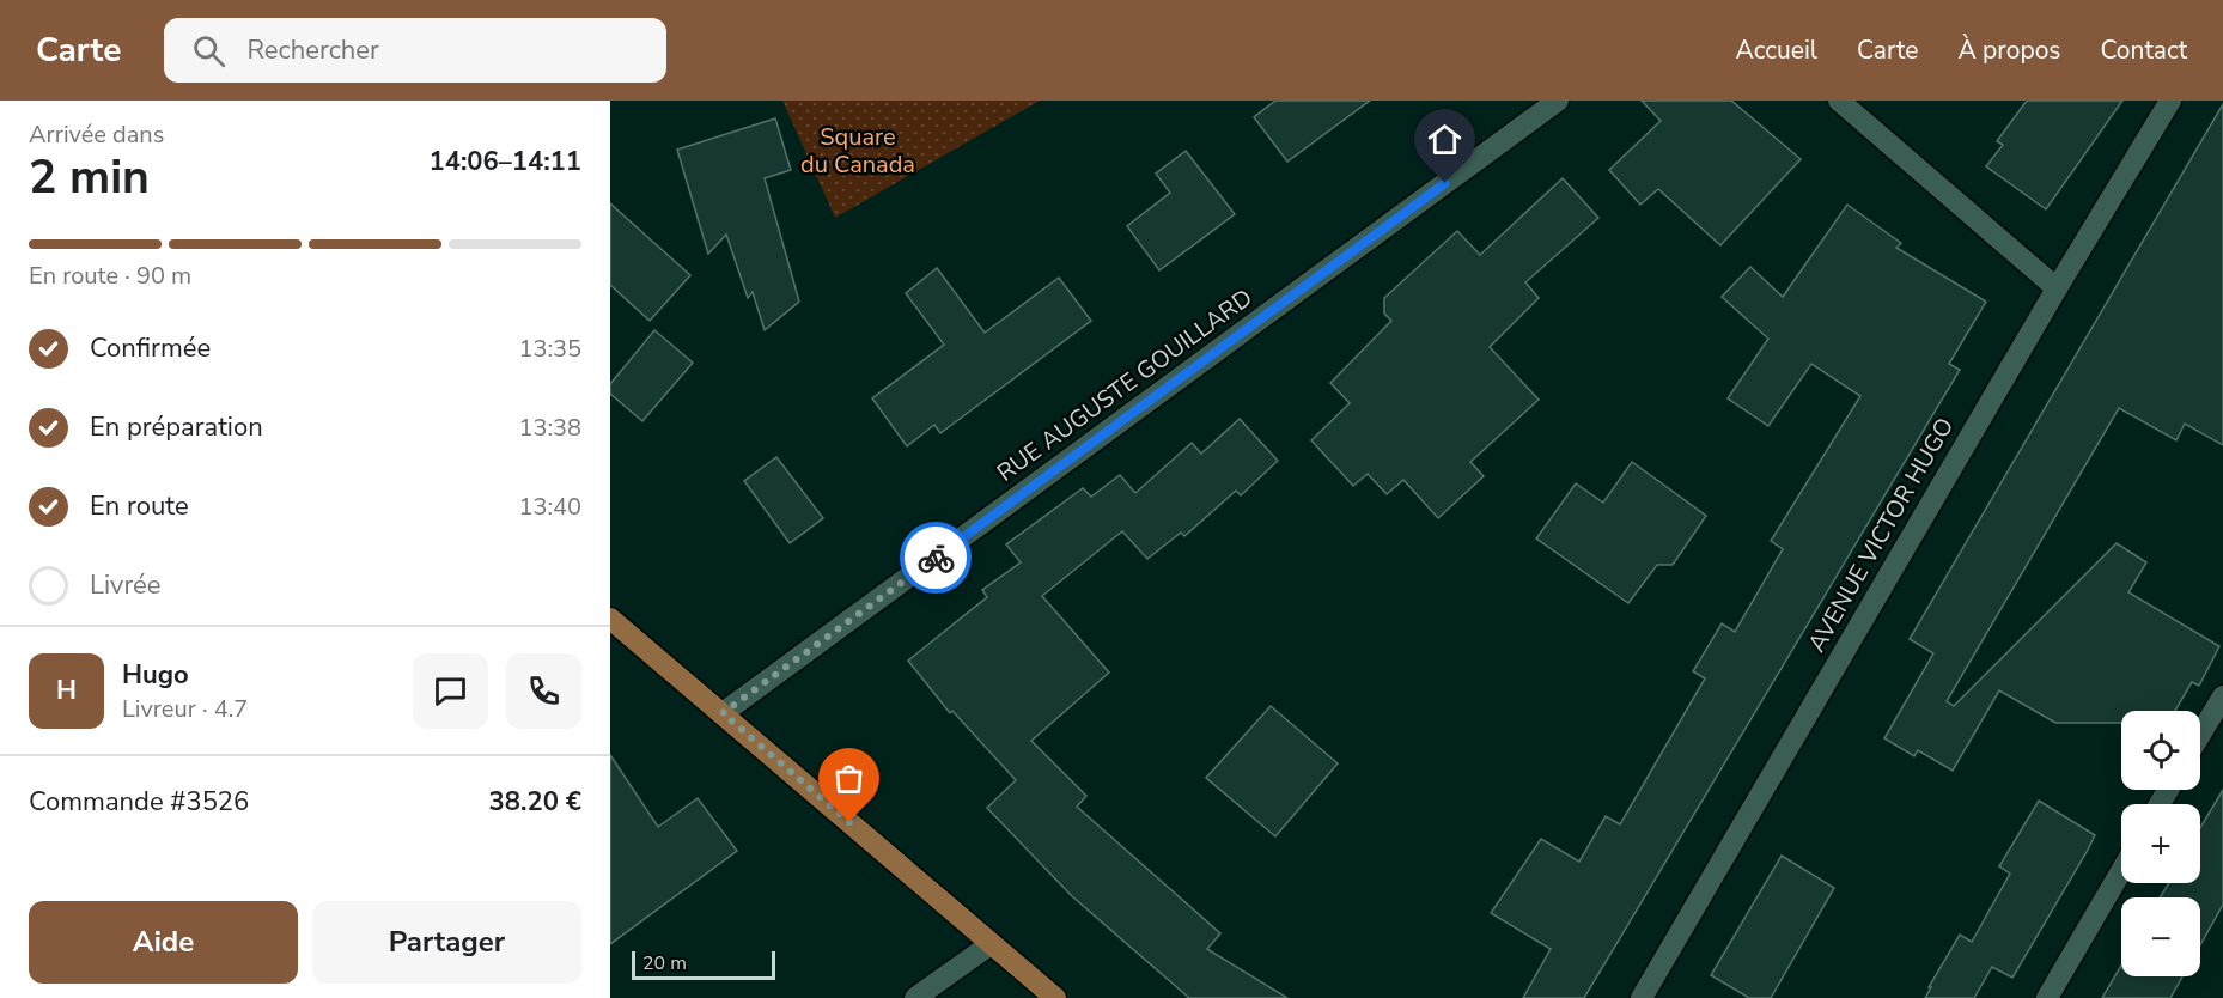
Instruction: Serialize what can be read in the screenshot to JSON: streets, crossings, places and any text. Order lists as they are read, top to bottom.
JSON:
{
  "streets": {
    "street": ["RUE AUGUSTE GOUILLARD", "AVENUE VICTOR HUGO"]
  },
  "parks": ["Square du Canada"],
  "scale_bar": "20 m",
  "page": {
    "header": "Carte",
    "search": "Rechercher",
    "nav": [
      "Accueil",
      "Carte",
      "À propos",
      "Contact"
    ],
    "heading": ["2 min", "Arrivée dans", "14:06–14:11"],
    "panel": [
      "Hugo",
      "Livreur · 4.7",
      "Commande #3526",
      "38.20 €"
    ],
    "bar": "En route · 90 m",
    "list": [
      ["Confirmée", "13:35"],
      ["En préparation", "13:38"],
      ["En route", "13:40"],
      "Livrée"
    ],
    "round": "H",
    "map_buttons": ["+", "−"],
    "buttons": ["Aide", "Partager"],
    "scale": "20 m"
  }
}
